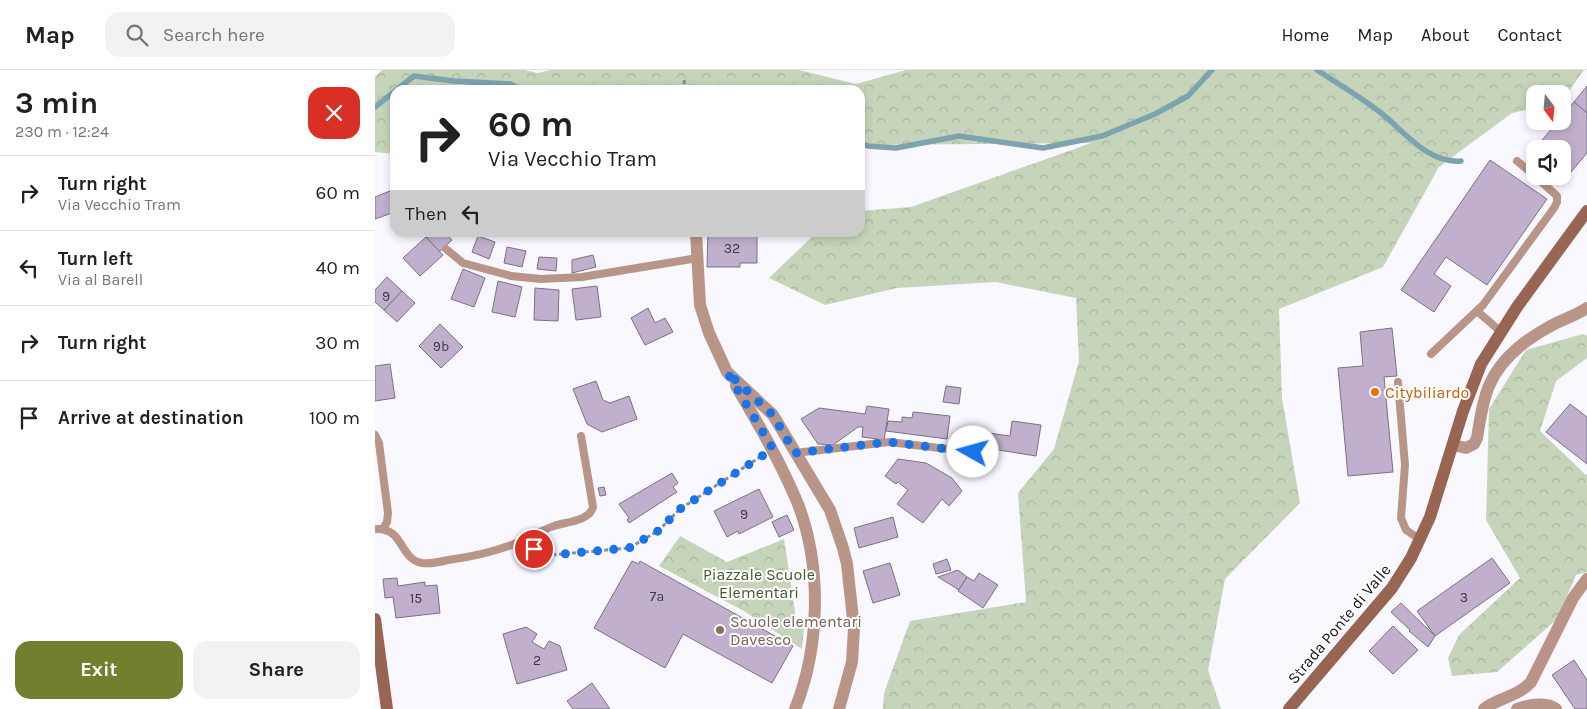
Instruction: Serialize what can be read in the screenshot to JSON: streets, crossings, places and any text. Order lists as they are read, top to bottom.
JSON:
{
  "streets": {
    "street": ["Strada Ponte di Valle"]
  },
  "parks": ["Piazzale Scuole Elementari"],
  "places": ["Citybiliardo", "Scuole elementari Davesco"],
  "house_numbers": [
    "32",
    "9",
    "9b",
    "9",
    "7a",
    "3",
    "15",
    "2"
  ],
  "north": "bottom",
  "page": {
    "header": "Map",
    "search": "Search here",
    "nav": [
      "Home",
      "Map",
      "About",
      "Contact"
    ],
    "heading": ["3 min", "230 m · 12:24"],
    "turn": ["60 m", "Via Vecchio Tram"],
    "list": [
      {
        "name": "Turn right",
        "note": "Via Vecchio Tram",
        "value": "60 m"
      },
      {
        "name": "Turn left",
        "note": "Via al Barell",
        "value": "40 m"
      },
      {
        "name": "Turn right",
        "value": "30 m"
      },
      {
        "name": "Arrive at destination",
        "value": "100 m"
      }
    ],
    "then": "Then",
    "buttons": ["Exit", "Share"]
  }
}
